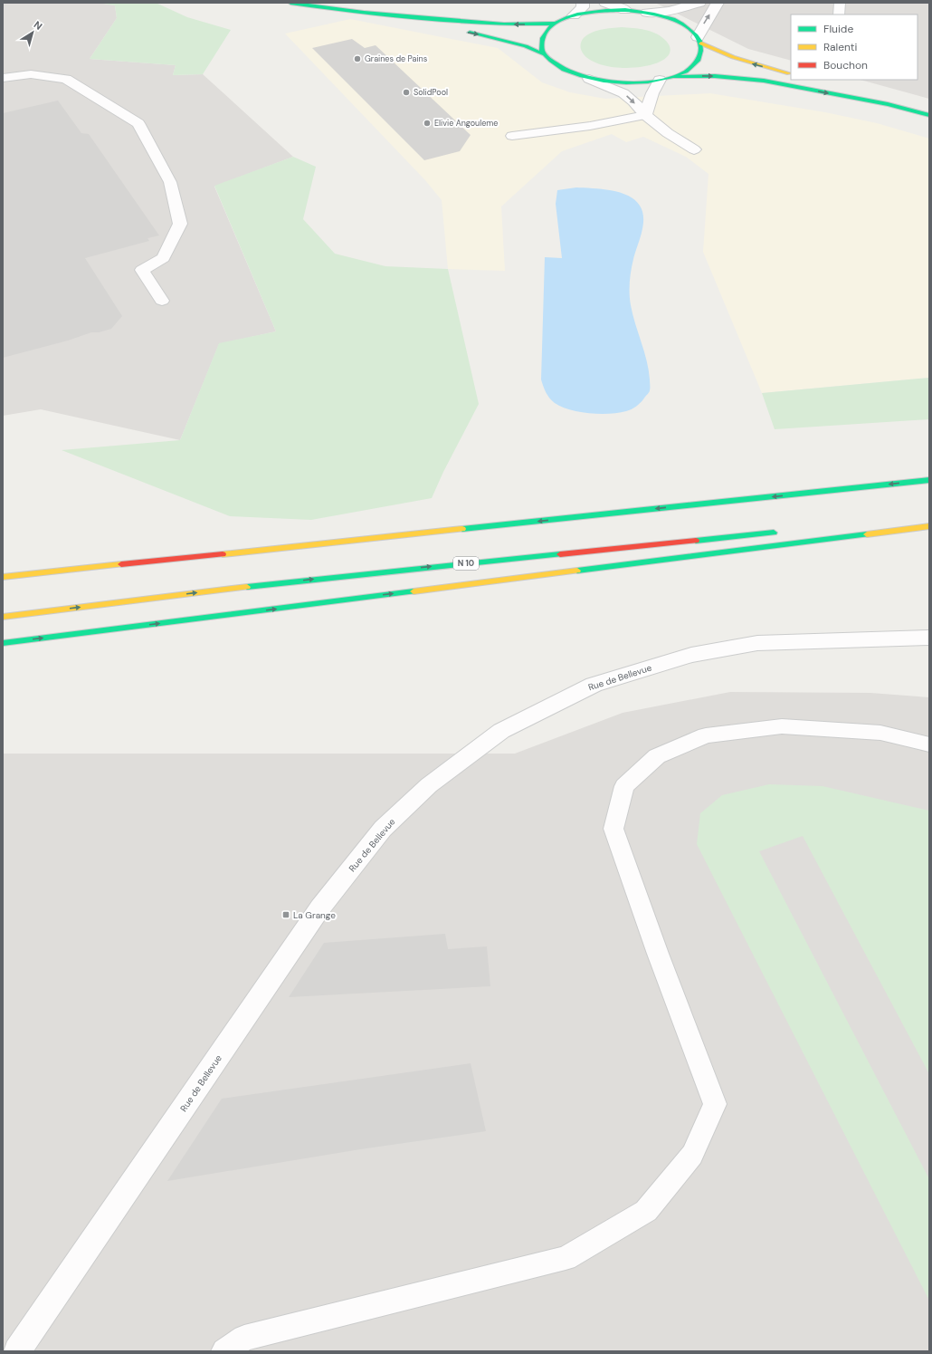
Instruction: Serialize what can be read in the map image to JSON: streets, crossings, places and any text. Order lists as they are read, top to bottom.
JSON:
{
  "streets": {
    "main road": ["N 10"],
    "street": ["Rue de Bellevue"]
  },
  "places": {
    "other": ["Graines de Pains", "SolidPool", "Elivie Angouleme"],
    "transit": ["La Grange"]
  },
  "legend": ["Fluide", "Ralenti", "Bouchon"],
  "north": "top right"
}
